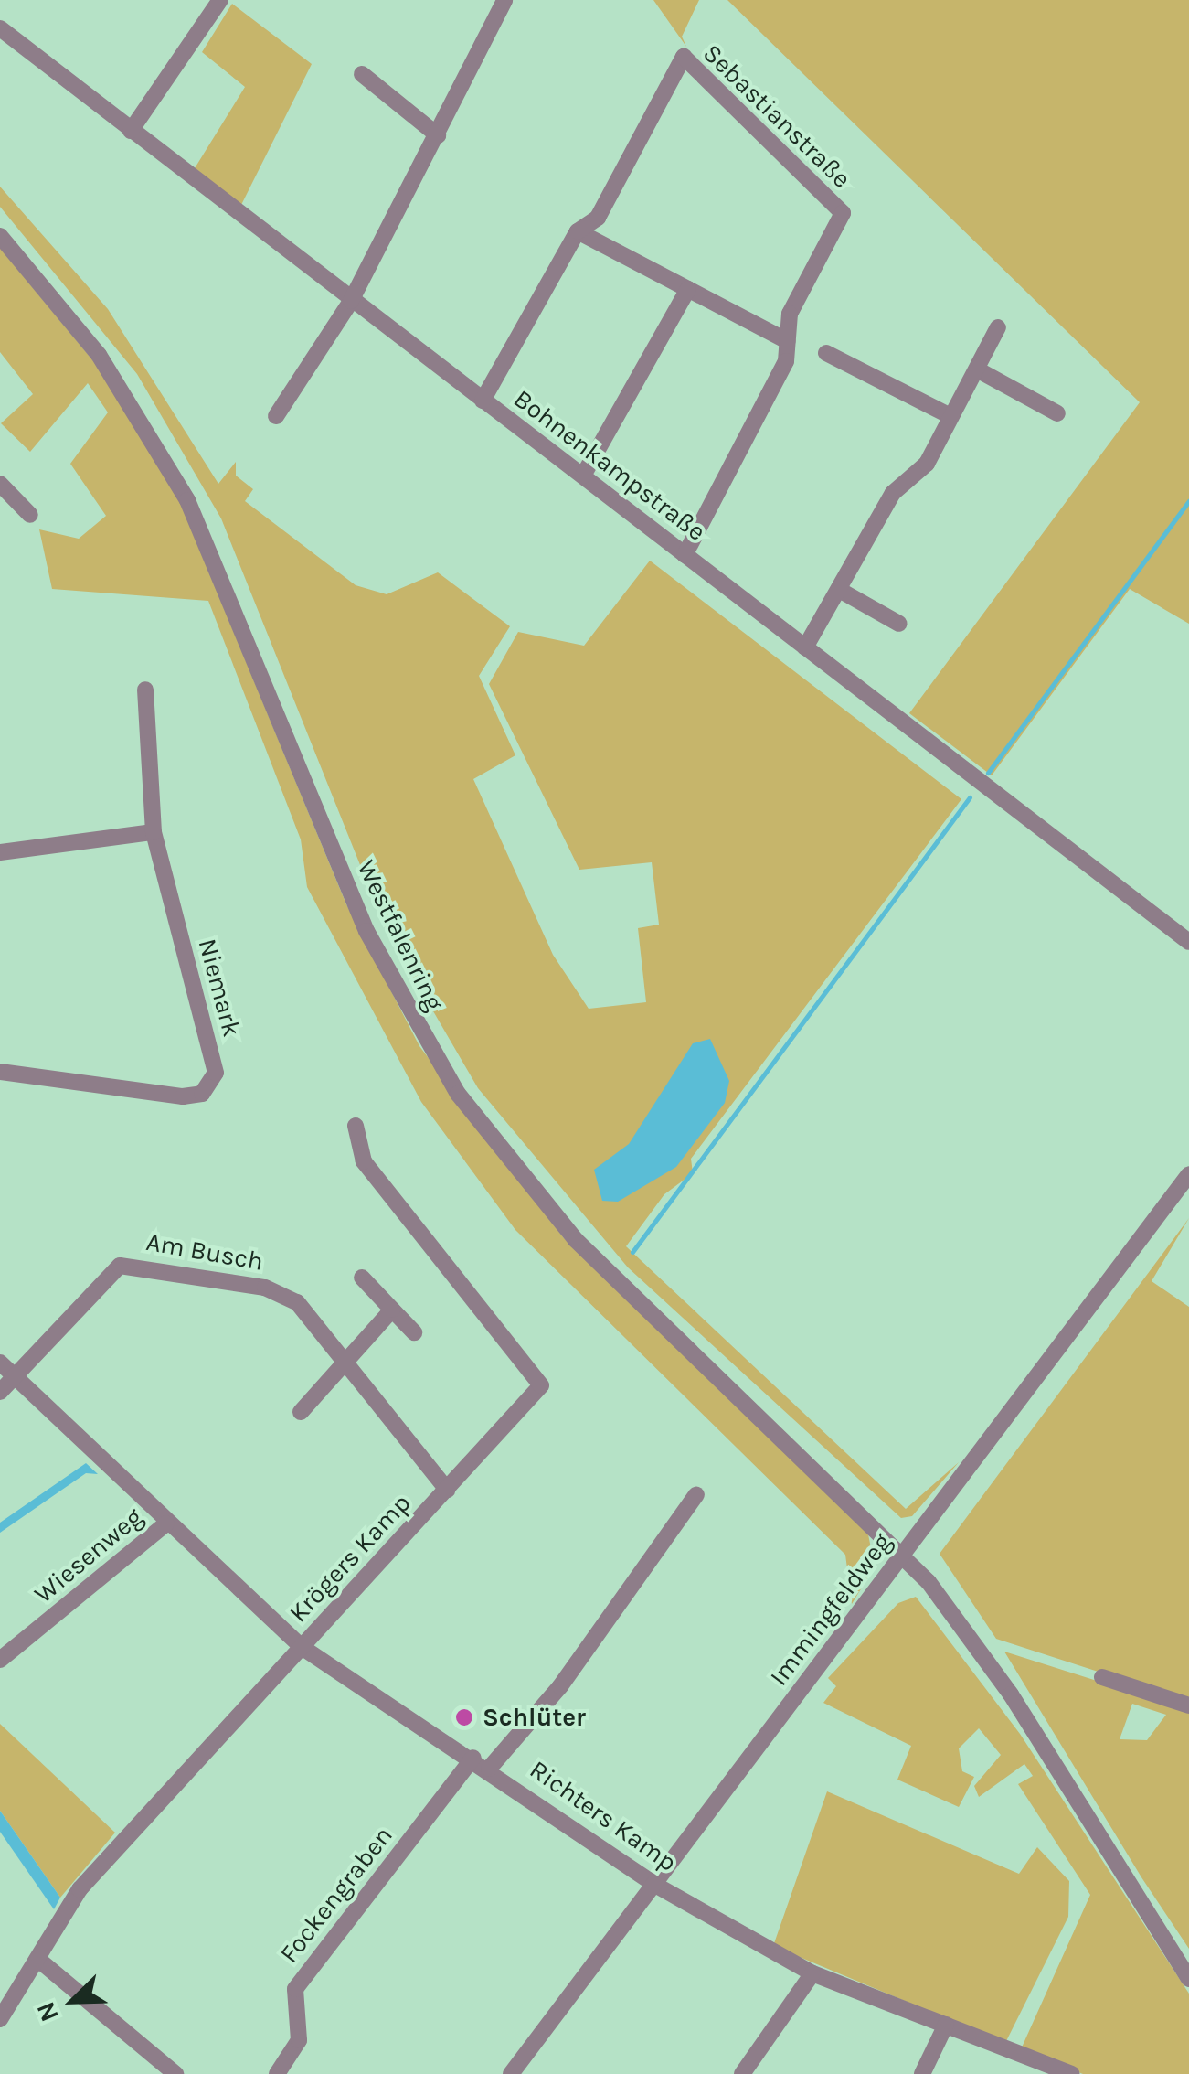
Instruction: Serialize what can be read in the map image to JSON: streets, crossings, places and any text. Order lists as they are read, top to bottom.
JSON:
{
  "streets": {
    "street": [
      "Sebastianstraße",
      "Bohnenkampstraße",
      "Westfalenring",
      "Niemark",
      "Am Busch",
      "Wiesenweg",
      "Krögers Kamp",
      "Immingfeldweg",
      "Richters Kamp",
      "Fockengraben"
    ]
  },
  "crossings": [
    ["Sebastianstraße", "Bohnenkampstraße"],
    ["Westfalenring", "Immingfeldweg"],
    ["Am Busch", "Krögers Kamp"],
    ["Am Busch", "Richters Kamp"],
    ["Wiesenweg", "Richters Kamp"],
    ["Krögers Kamp", "Richters Kamp"],
    ["Immingfeldweg", "Richters Kamp"],
    ["Richters Kamp", "Fockengraben"]
  ],
  "places": ["Schlüter"],
  "north": "bottom left"
}
